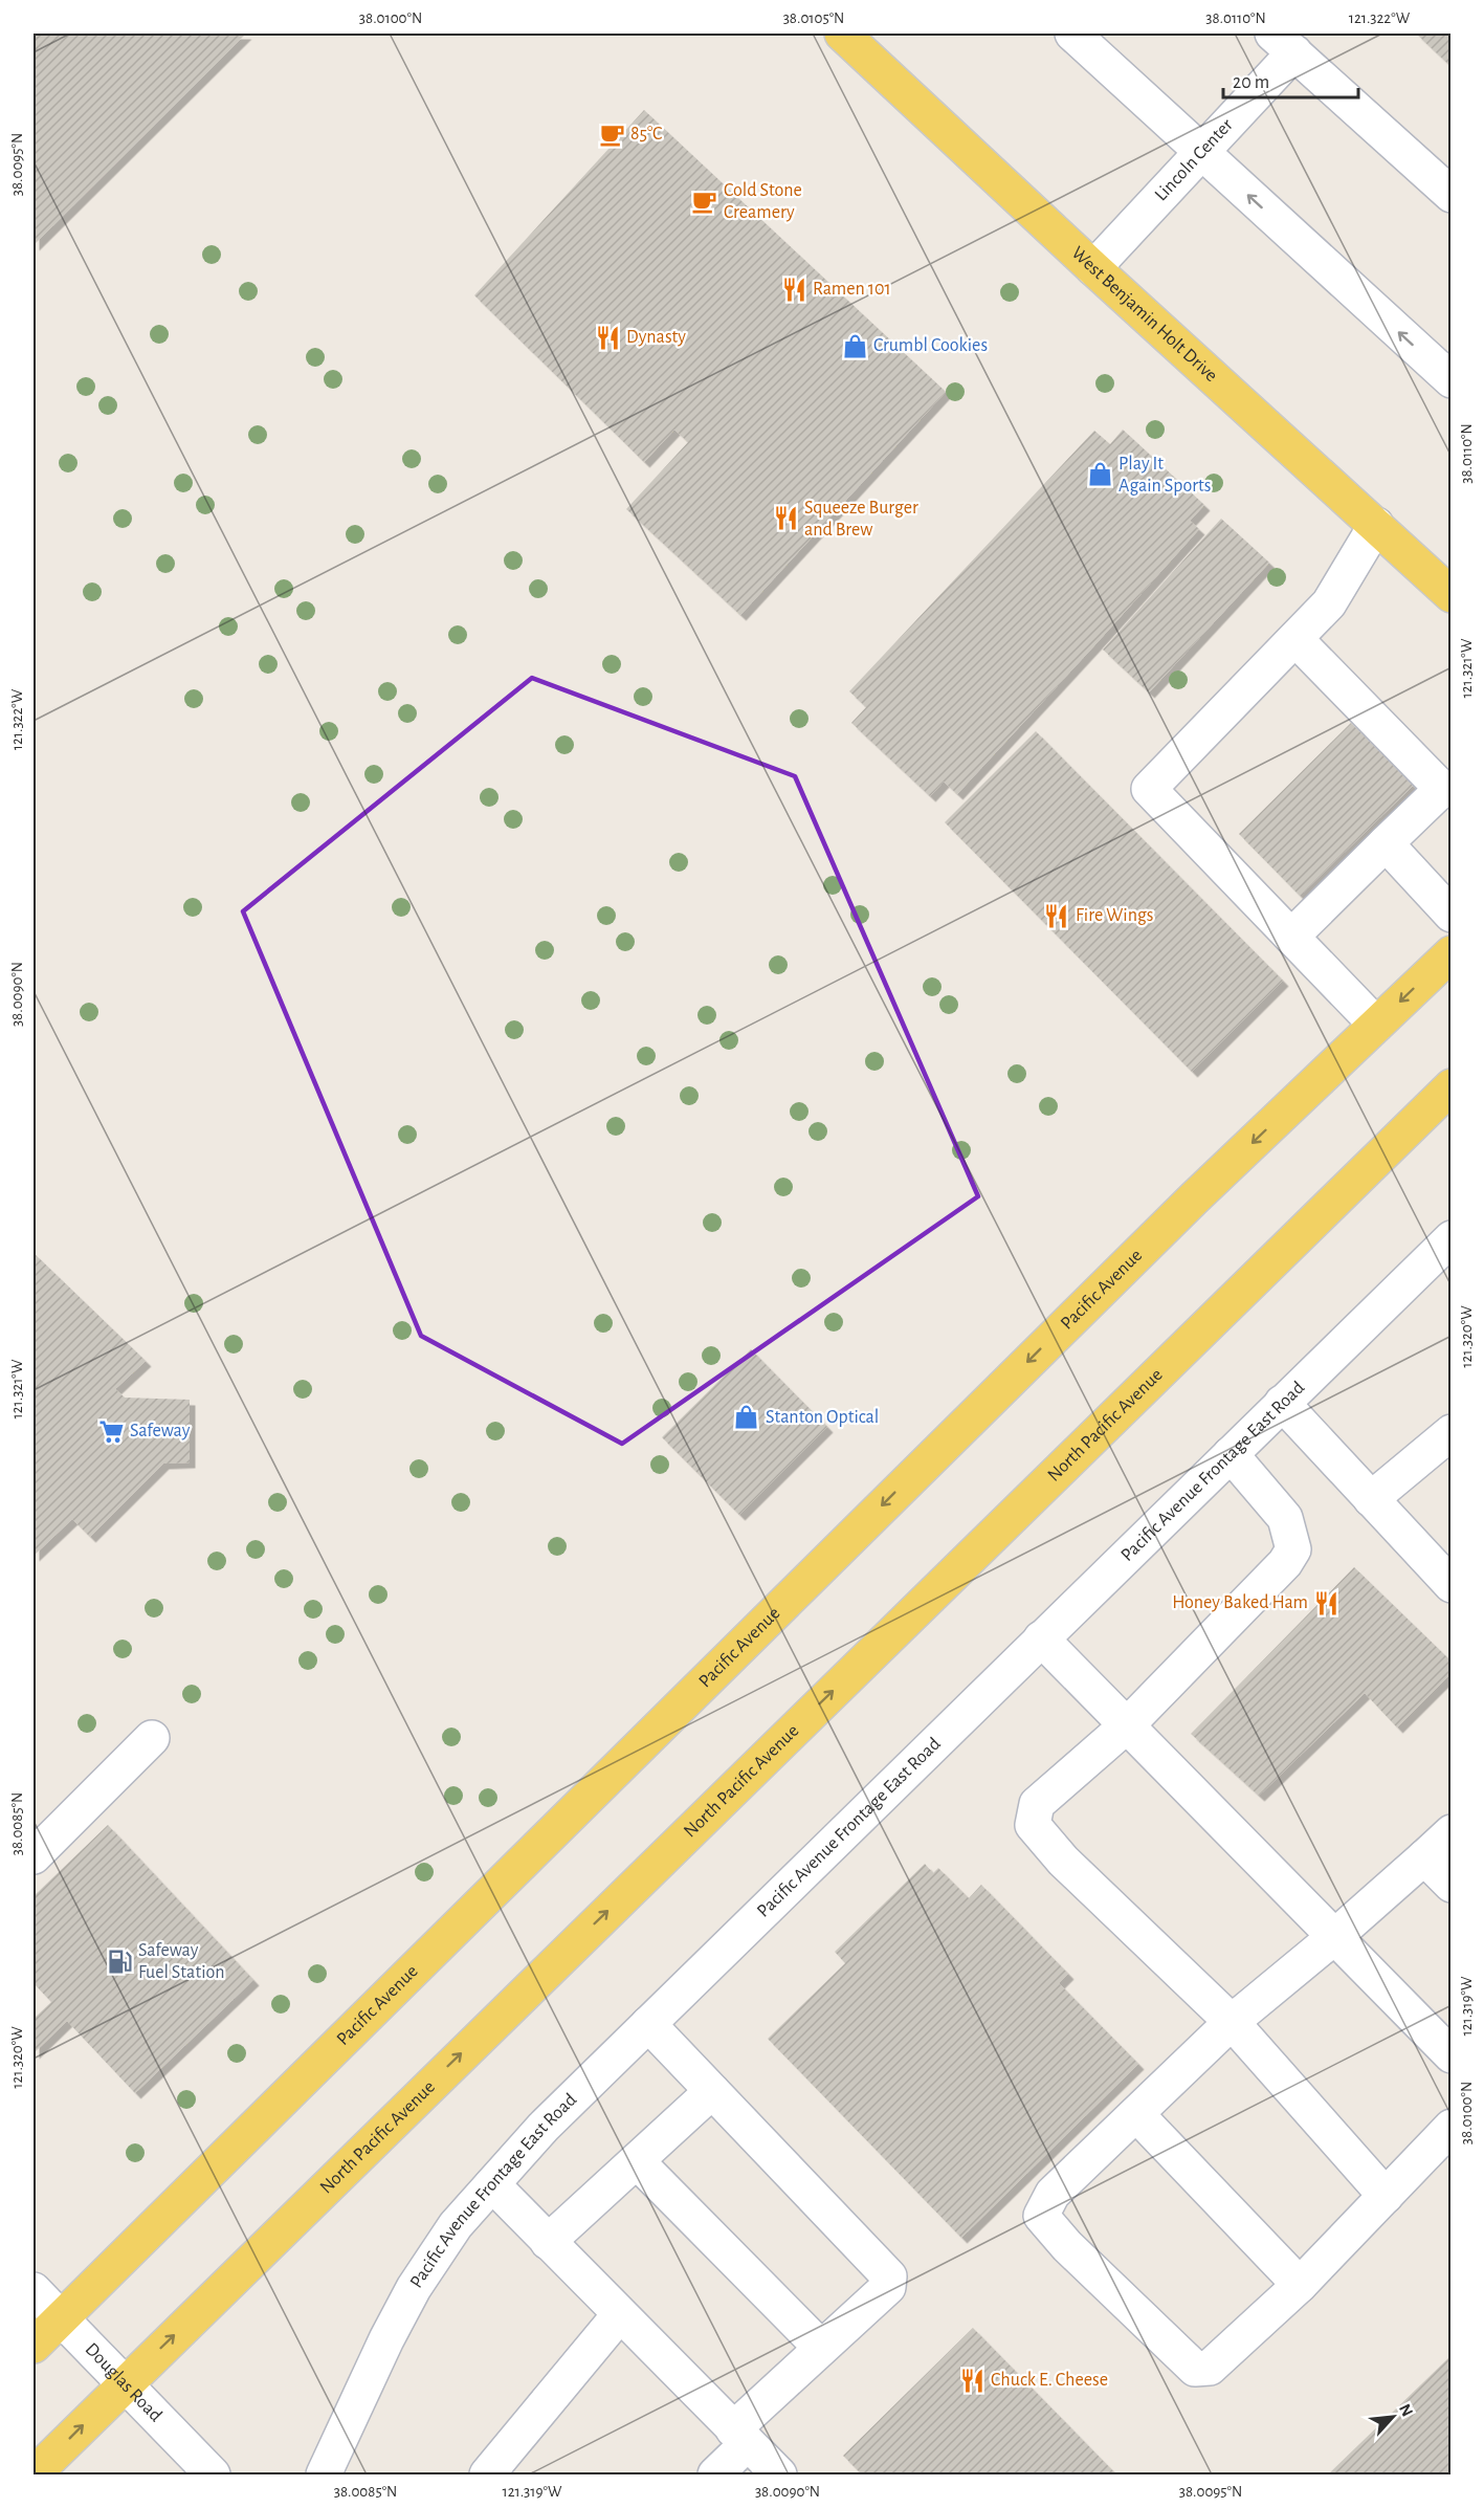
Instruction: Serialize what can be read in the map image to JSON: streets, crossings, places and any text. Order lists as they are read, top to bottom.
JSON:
{
  "streets": {
    "main road": ["West Benjamin Holt Drive", "Pacific Avenue", "North Pacific Avenue"],
    "street": ["Lincoln Center", "Pacific Avenue Frontage East Road", "Douglas Road"]
  },
  "crossings": [
    ["Lincoln Center", "West Benjamin Holt Drive"],
    ["Pacific Avenue", "Douglas Road"],
    ["North Pacific Avenue", "Douglas Road"]
  ],
  "one_way": ["Pacific Avenue", "North Pacific Avenue"],
  "places": {
    "cafe": ["85°C", "Cold Stone Creamery"],
    "restaurant": [
      "Ramen 101",
      "Dynasty",
      "Squeeze Burger and Brew",
      "Fire Wings",
      "Honey Baked Ham",
      "Chuck E. Cheese"
    ],
    "shop": ["Crumbl Cookies", "Play It Again Sports", "Stanton Optical"],
    "supermarket": ["Safeway"],
    "fuel station": ["Safeway Fuel Station"]
  },
  "scale_bar": "20 m",
  "north": "top right",
  "coordinates": [
    "38.0100°N",
    "38.0105°N",
    "38.0110°N",
    "121.322°W",
    "38.0095°N",
    "121.321°W",
    "38.0090°N",
    "121.320°W",
    "38.0085°N",
    "121.319°W"
  ]
}
